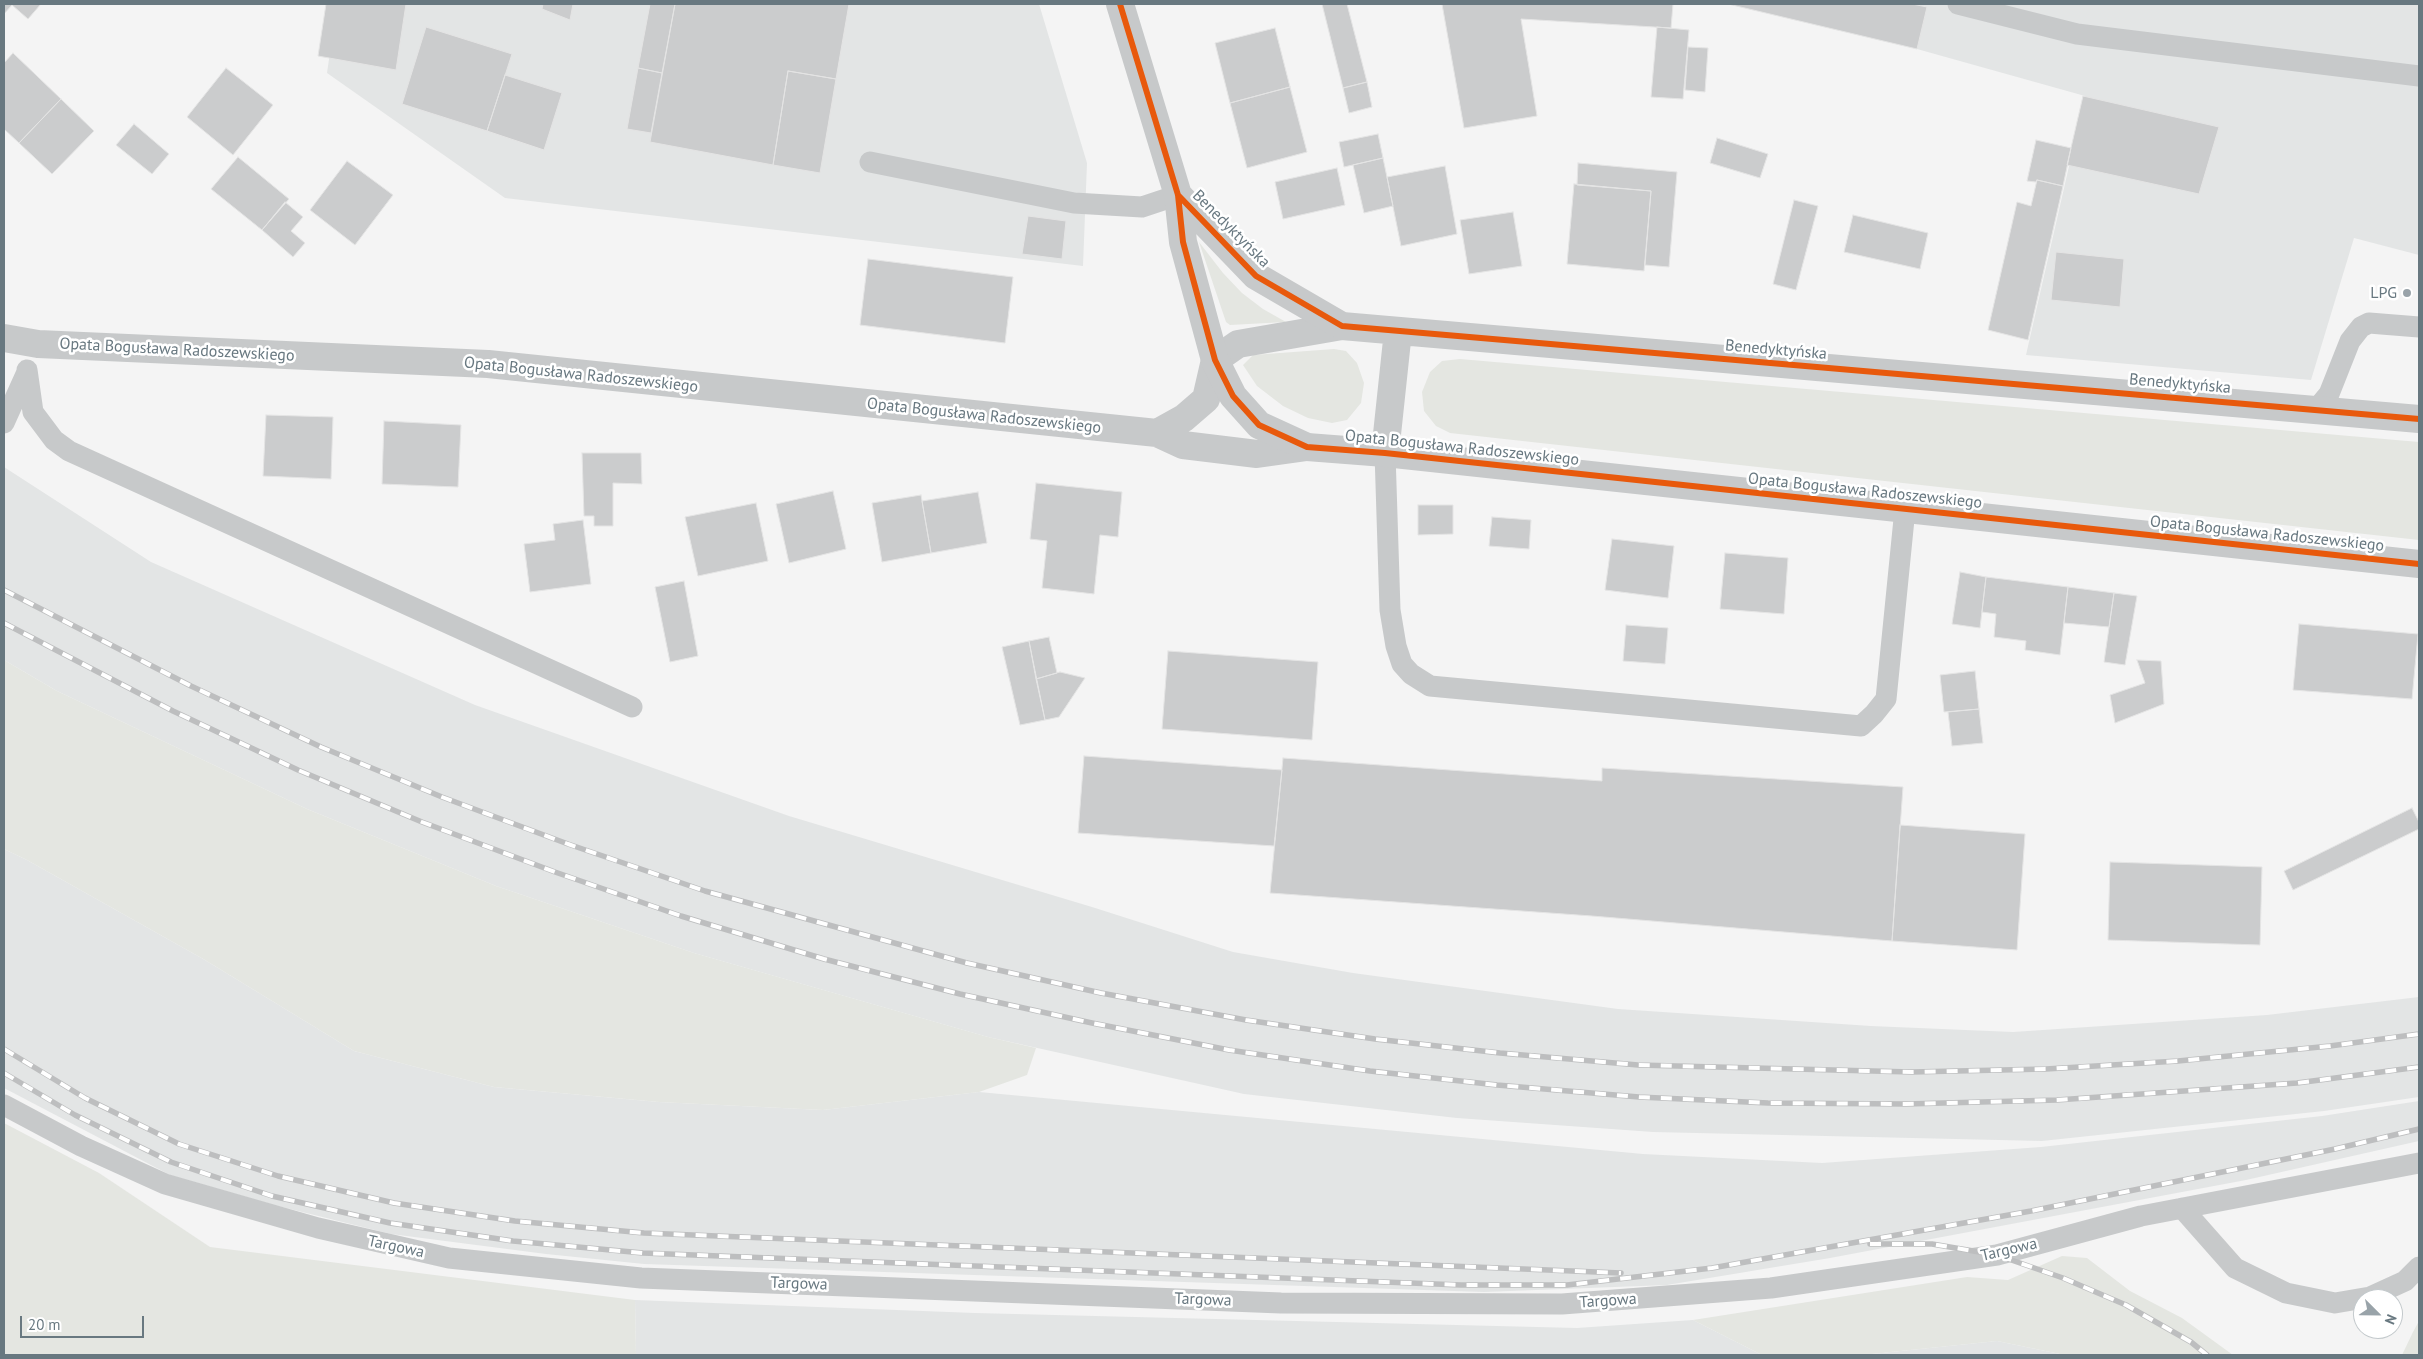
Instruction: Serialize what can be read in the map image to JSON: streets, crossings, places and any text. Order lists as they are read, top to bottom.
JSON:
{
  "streets": {
    "street": ["Benedyktyńska", "Opata Bogusława Radoszewskiego"],
    "lane": ["Targowa"]
  },
  "crossings": [
    ["Benedyktyńska", "Opata Bogusława Radoszewskiego"]
  ],
  "places": ["LPG"],
  "scale_bar": "20 m",
  "north": "bottom right"
}
